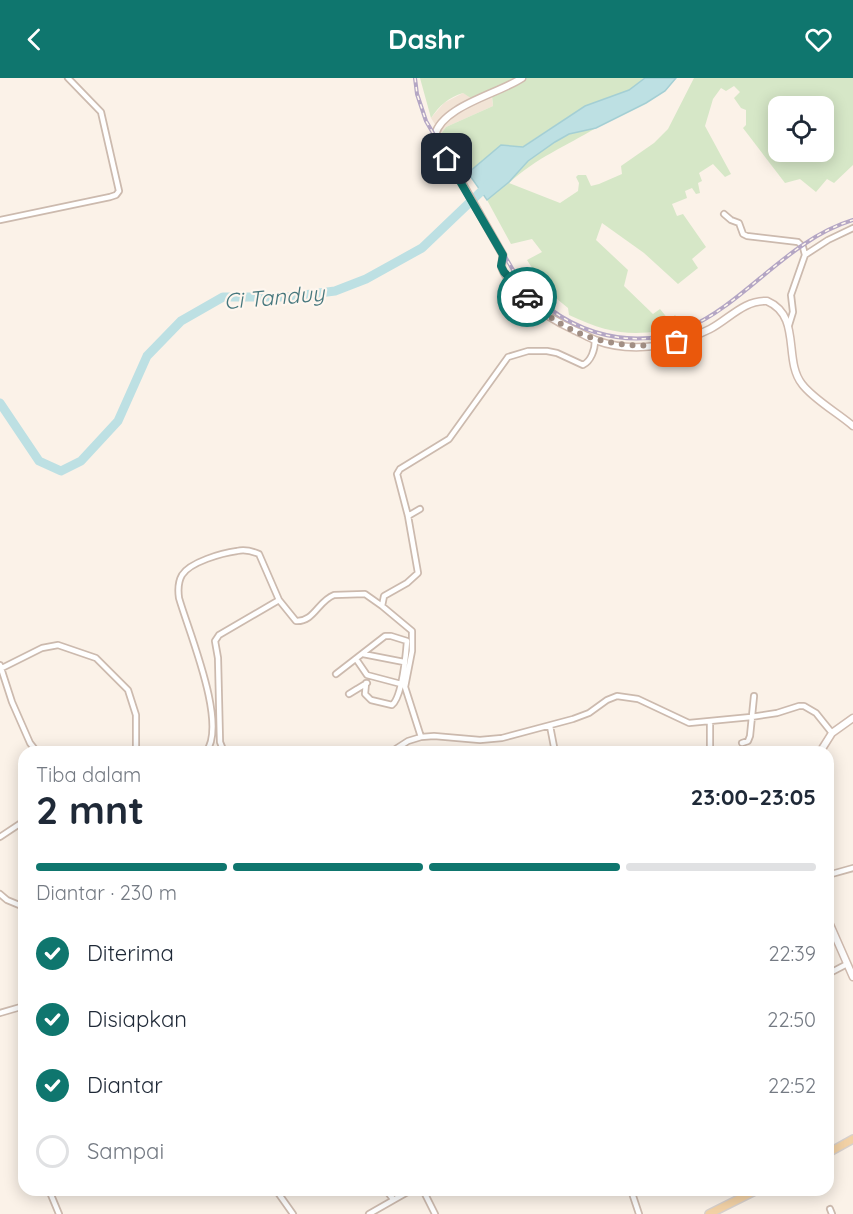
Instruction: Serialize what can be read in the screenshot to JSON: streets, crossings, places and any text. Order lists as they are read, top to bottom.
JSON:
{
  "water": ["Ci Tanduy"],
  "page": {
    "header": "Dashr",
    "heading": ["2 mnt", "Tiba dalam", "23:00–23:05"],
    "bar": "Diantar · 230 m",
    "list": [
      ["Diterima", "22:39"],
      ["Disiapkan", "22:50"],
      ["Diantar", "22:52"],
      "Sampai"
    ]
  }
}
